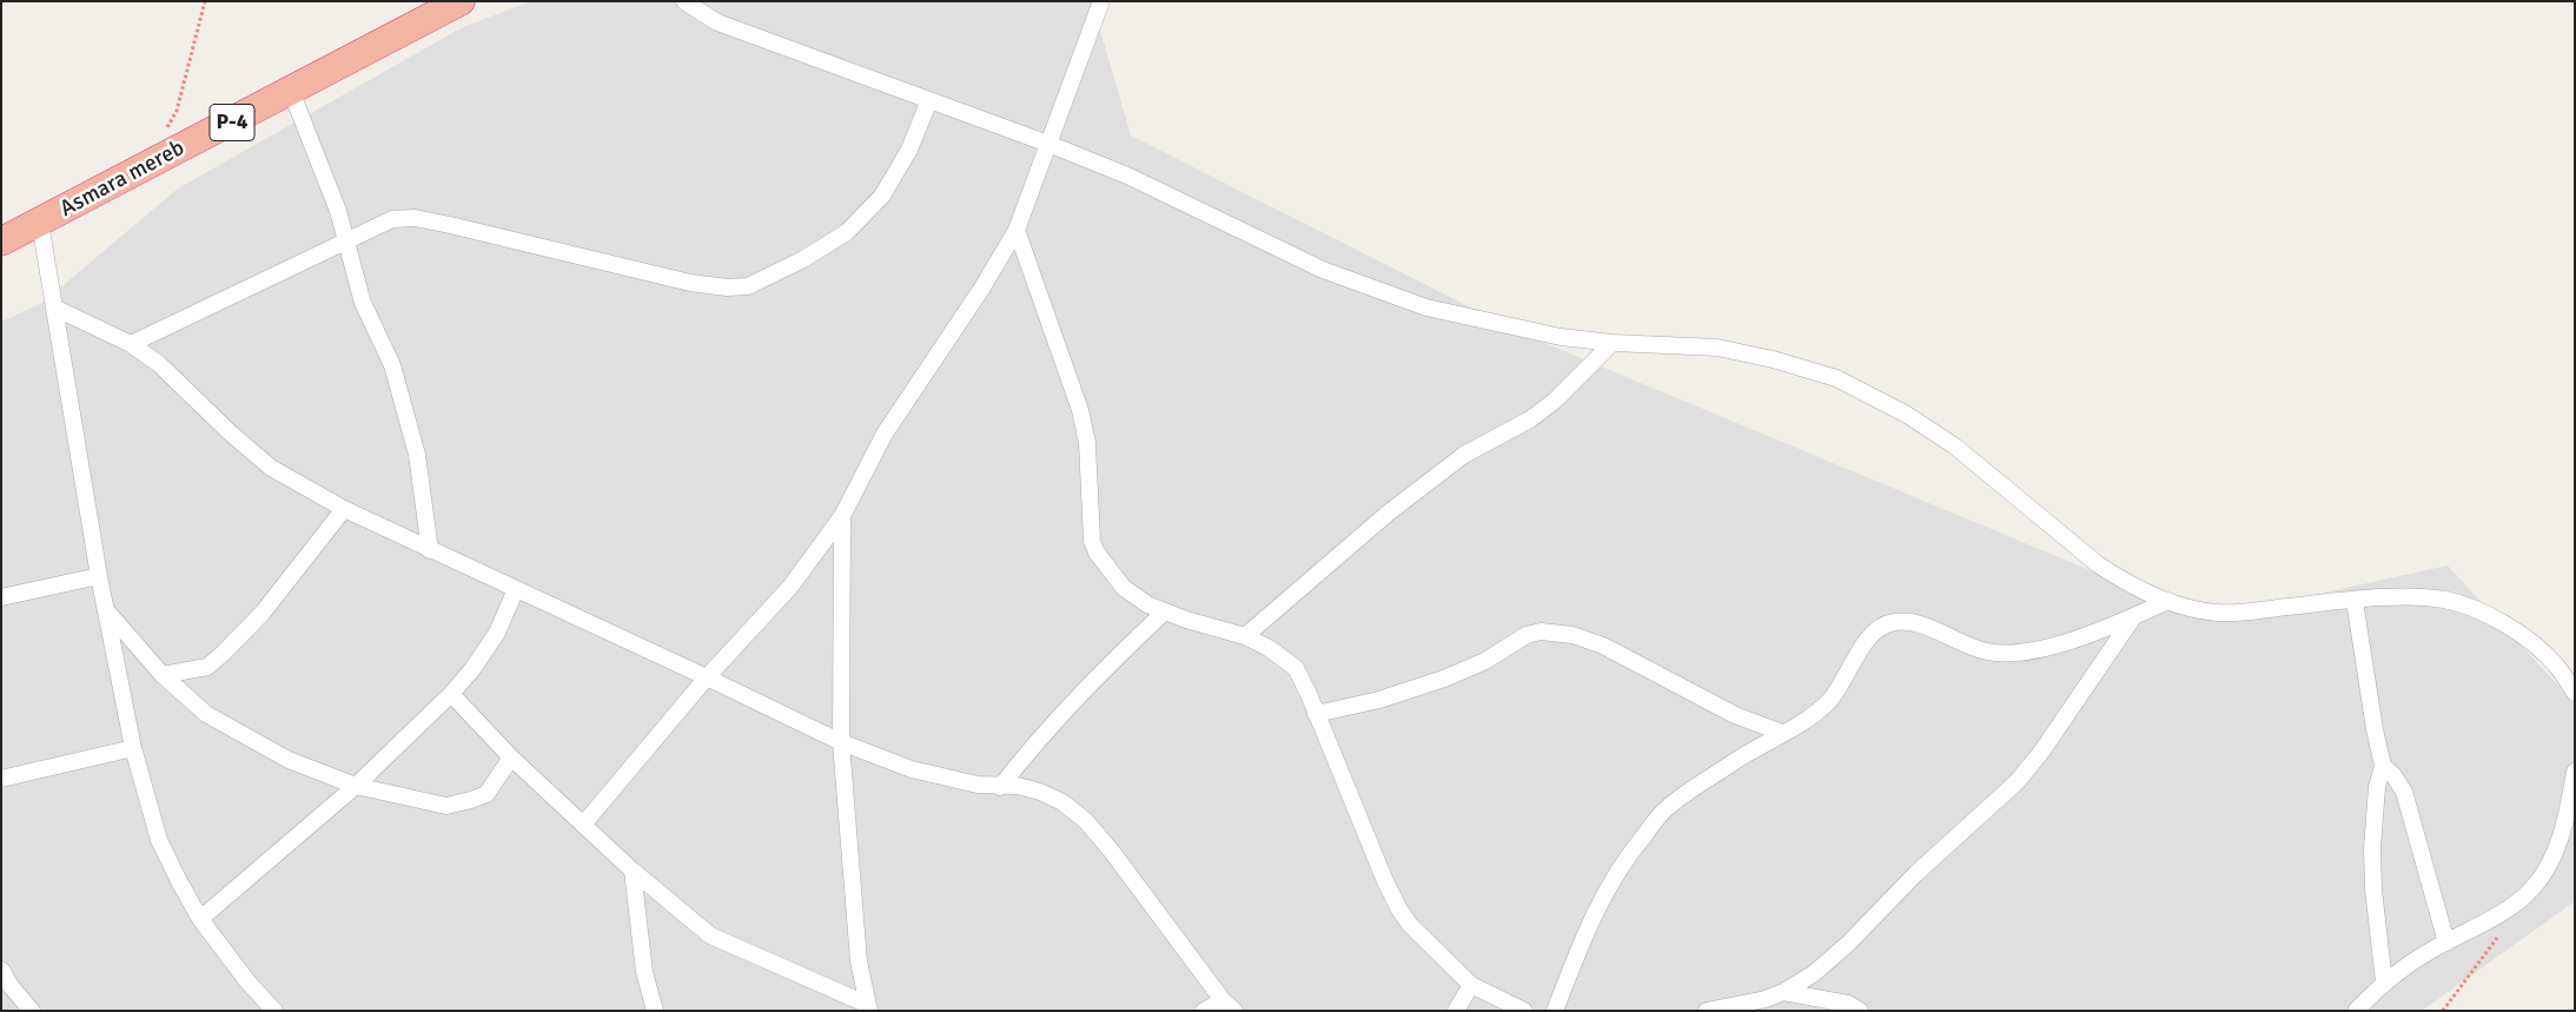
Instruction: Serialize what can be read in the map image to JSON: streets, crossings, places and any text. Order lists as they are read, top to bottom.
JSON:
{
  "streets": {
    "highway": ["P-4", "Asmara mereb"]
  }
}
